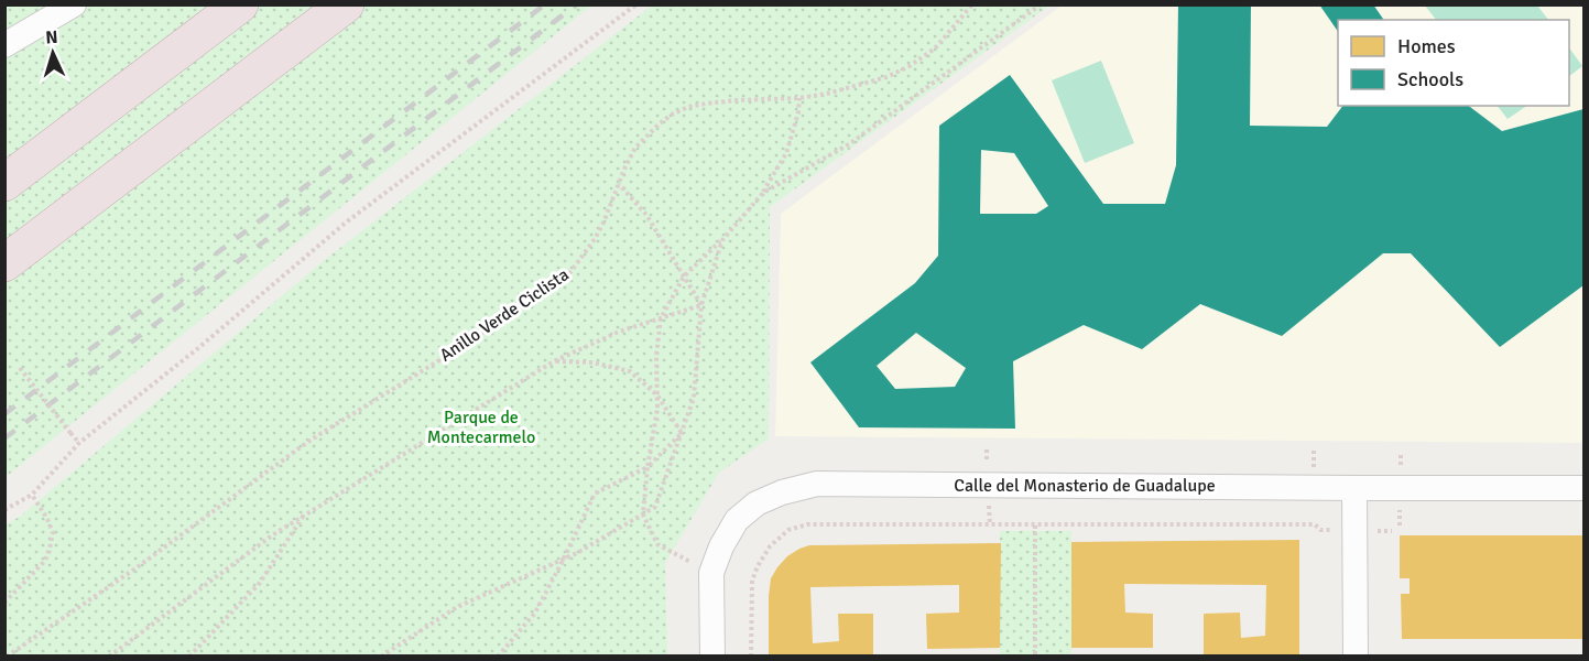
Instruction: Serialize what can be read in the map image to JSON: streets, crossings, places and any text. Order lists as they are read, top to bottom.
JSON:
{
  "streets": {
    "street": ["Calle del Monasterio de Guadalupe"],
    "path": ["Anillo Verde Ciclista"]
  },
  "parks": ["Parque de Montecarmelo"],
  "legend": ["Homes", "Schools"],
  "north": "top"
}
